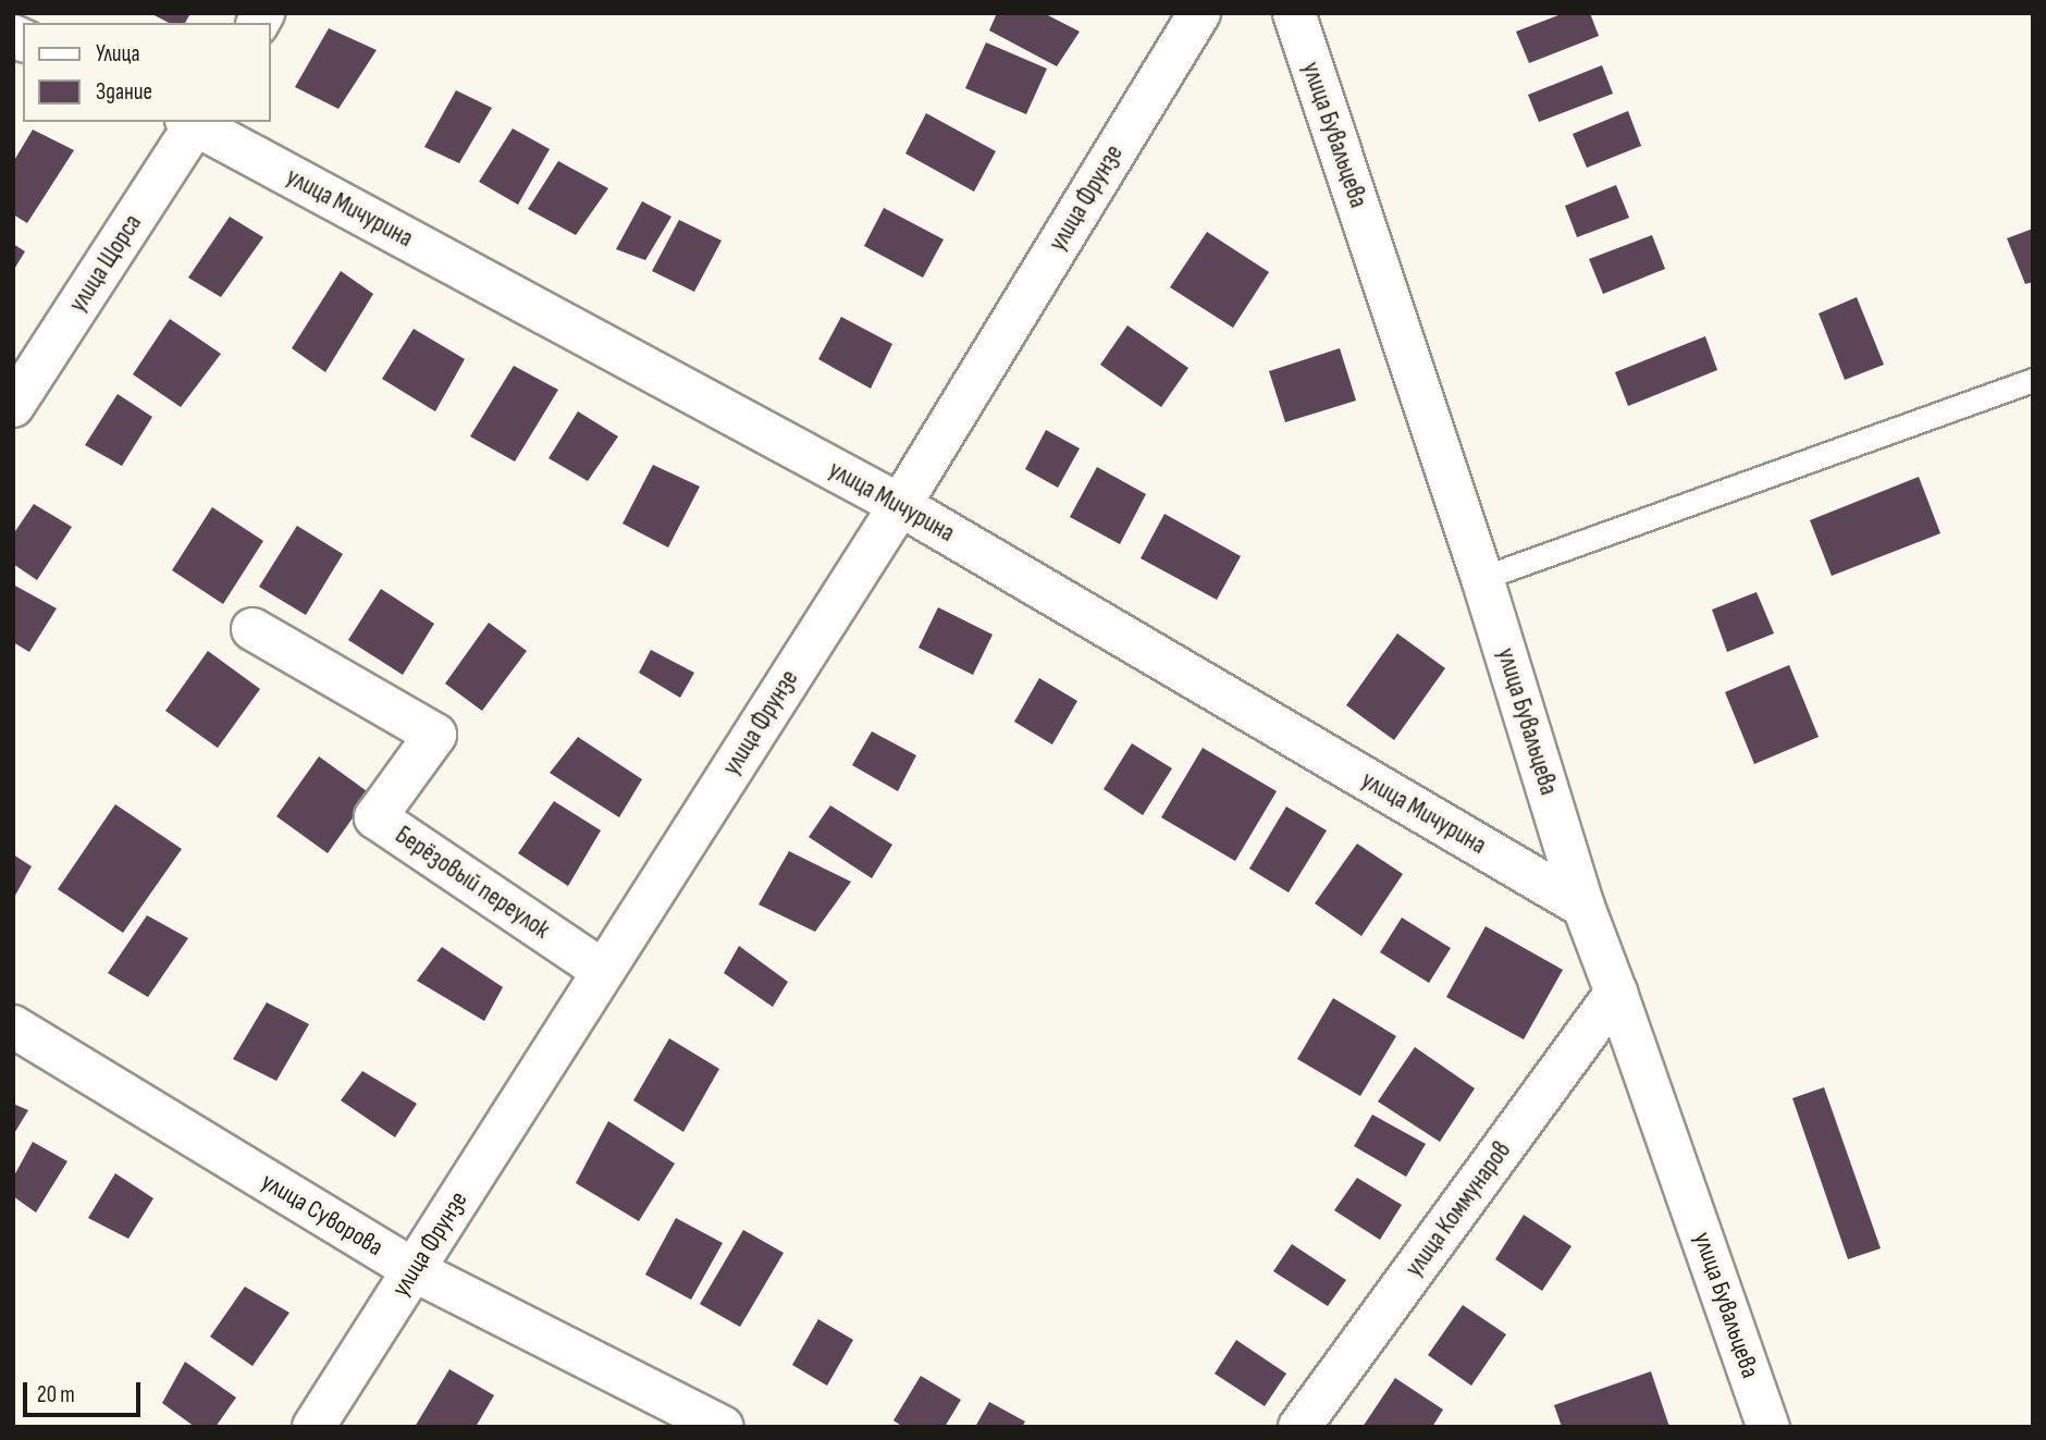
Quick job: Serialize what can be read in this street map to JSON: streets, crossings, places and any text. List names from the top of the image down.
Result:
{
  "streets": {
    "street": [
      "улица Бувальцева",
      "улица Фрунзе",
      "улица Мичурина",
      "улица Щорса",
      "Берёзовый переулок",
      "улица Коммунаров",
      "улица Суворова"
    ]
  },
  "crossings": [
    ["улица Бувальцева", "улица Мичурина"],
    ["улица Бувальцева", "улица Коммунаров"],
    ["улица Фрунзе", "улица Мичурина"],
    ["улица Фрунзе", "Берёзовый переулок"],
    ["улица Фрунзе", "улица Суворова"],
    ["улица Мичурина", "улица Щорса"]
  ],
  "legend": ["Улица", "Здание"],
  "scale_bar": "20 m"
}
